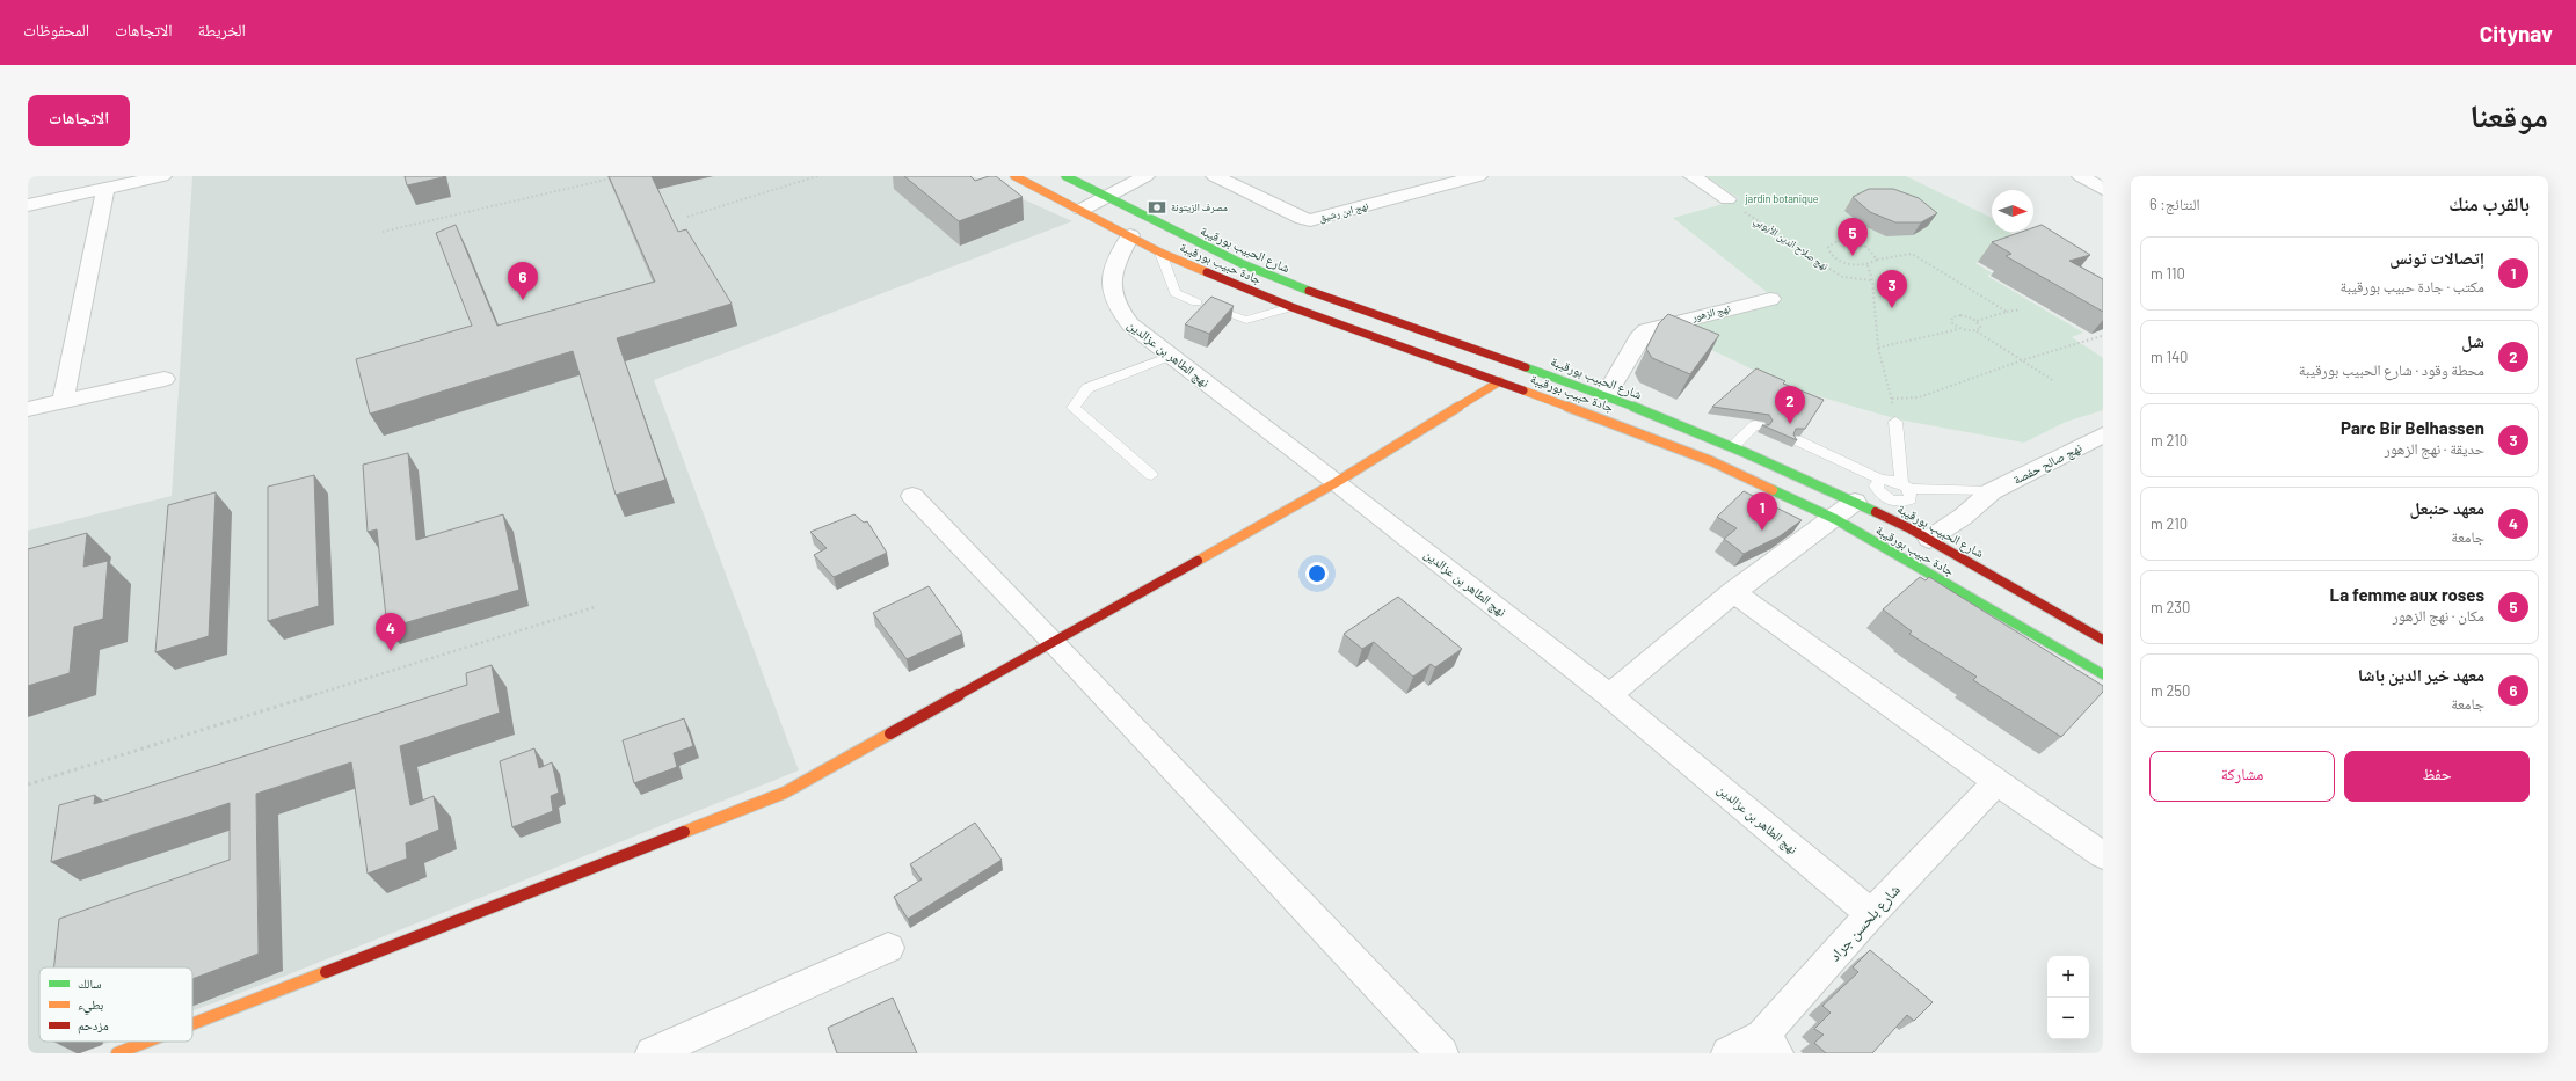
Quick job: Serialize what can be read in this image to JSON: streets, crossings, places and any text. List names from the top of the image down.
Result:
{
  "streets": {
    "main road": ["شارع الحبيب بورقيبة", "جادة حبيب بورقيبة"],
    "street": [
      "نهج ابن رشيق",
      "نهج الزهور",
      "نهج الطاهر بن عزالدين",
      "نهج صالح حفصة",
      "شارع بلحسن جراد"
    ],
    "path": ["نهج صلاح الدين الأيوبي"]
  },
  "crossings": [
    ["شارع الحبيب بورقيبة", "نهج الزهور"],
    ["شارع الحبيب بورقيبة", "نهج صالح حفصة"],
    ["جادة حبيب بورقيبة", "نهج الطاهر بن عزالدين"],
    ["نهج الطاهر بن عزالدين", "شارع بلحسن جراد"]
  ],
  "parks": ["jardin botanique"],
  "places": {
    "bank": ["مصرف الزيتونة"]
  },
  "legend": ["سالك", "بطيء", "مزدحم"],
  "north": "right",
  "page": {
    "header": "Citynav",
    "nav": ["الخريطة", "الاتجاهات", "المحفوظات"],
    "title": "موقعنا",
    "buttons": [
      "الاتجاهات",
      ["حفظ", "مشاركة"]
    ],
    "heading": ["بالقرب منك", "النتائج: 6"],
    "pins": [
      "5",
      "6",
      "3",
      "2",
      "1",
      "4"
    ],
    "list": [
      {
        "mark": "1",
        "name": "إتصالات تونس",
        "note": "مكتب · جادة حبيب بورقيبة",
        "value": "110 m"
      },
      {
        "mark": "2",
        "name": "شل",
        "note": "محطة وقود · شارع الحبيب بورقيبة",
        "value": "140 m"
      },
      {
        "mark": "3",
        "name": "Parc Bir Belhassen",
        "note": "حديقة · نهج الزهور",
        "value": "210 m"
      },
      {
        "mark": "4",
        "name": "معهد حنبعل",
        "note": "جامعة",
        "value": "210 m"
      },
      {
        "mark": "5",
        "name": "La femme aux roses",
        "note": "مكان · نهج الزهور",
        "value": "230 m"
      },
      {
        "mark": "6",
        "name": "معهد خير الدين باشا",
        "note": "جامعة",
        "value": "250 m"
      }
    ],
    "map_buttons": ["+", "−"]
  }
}
